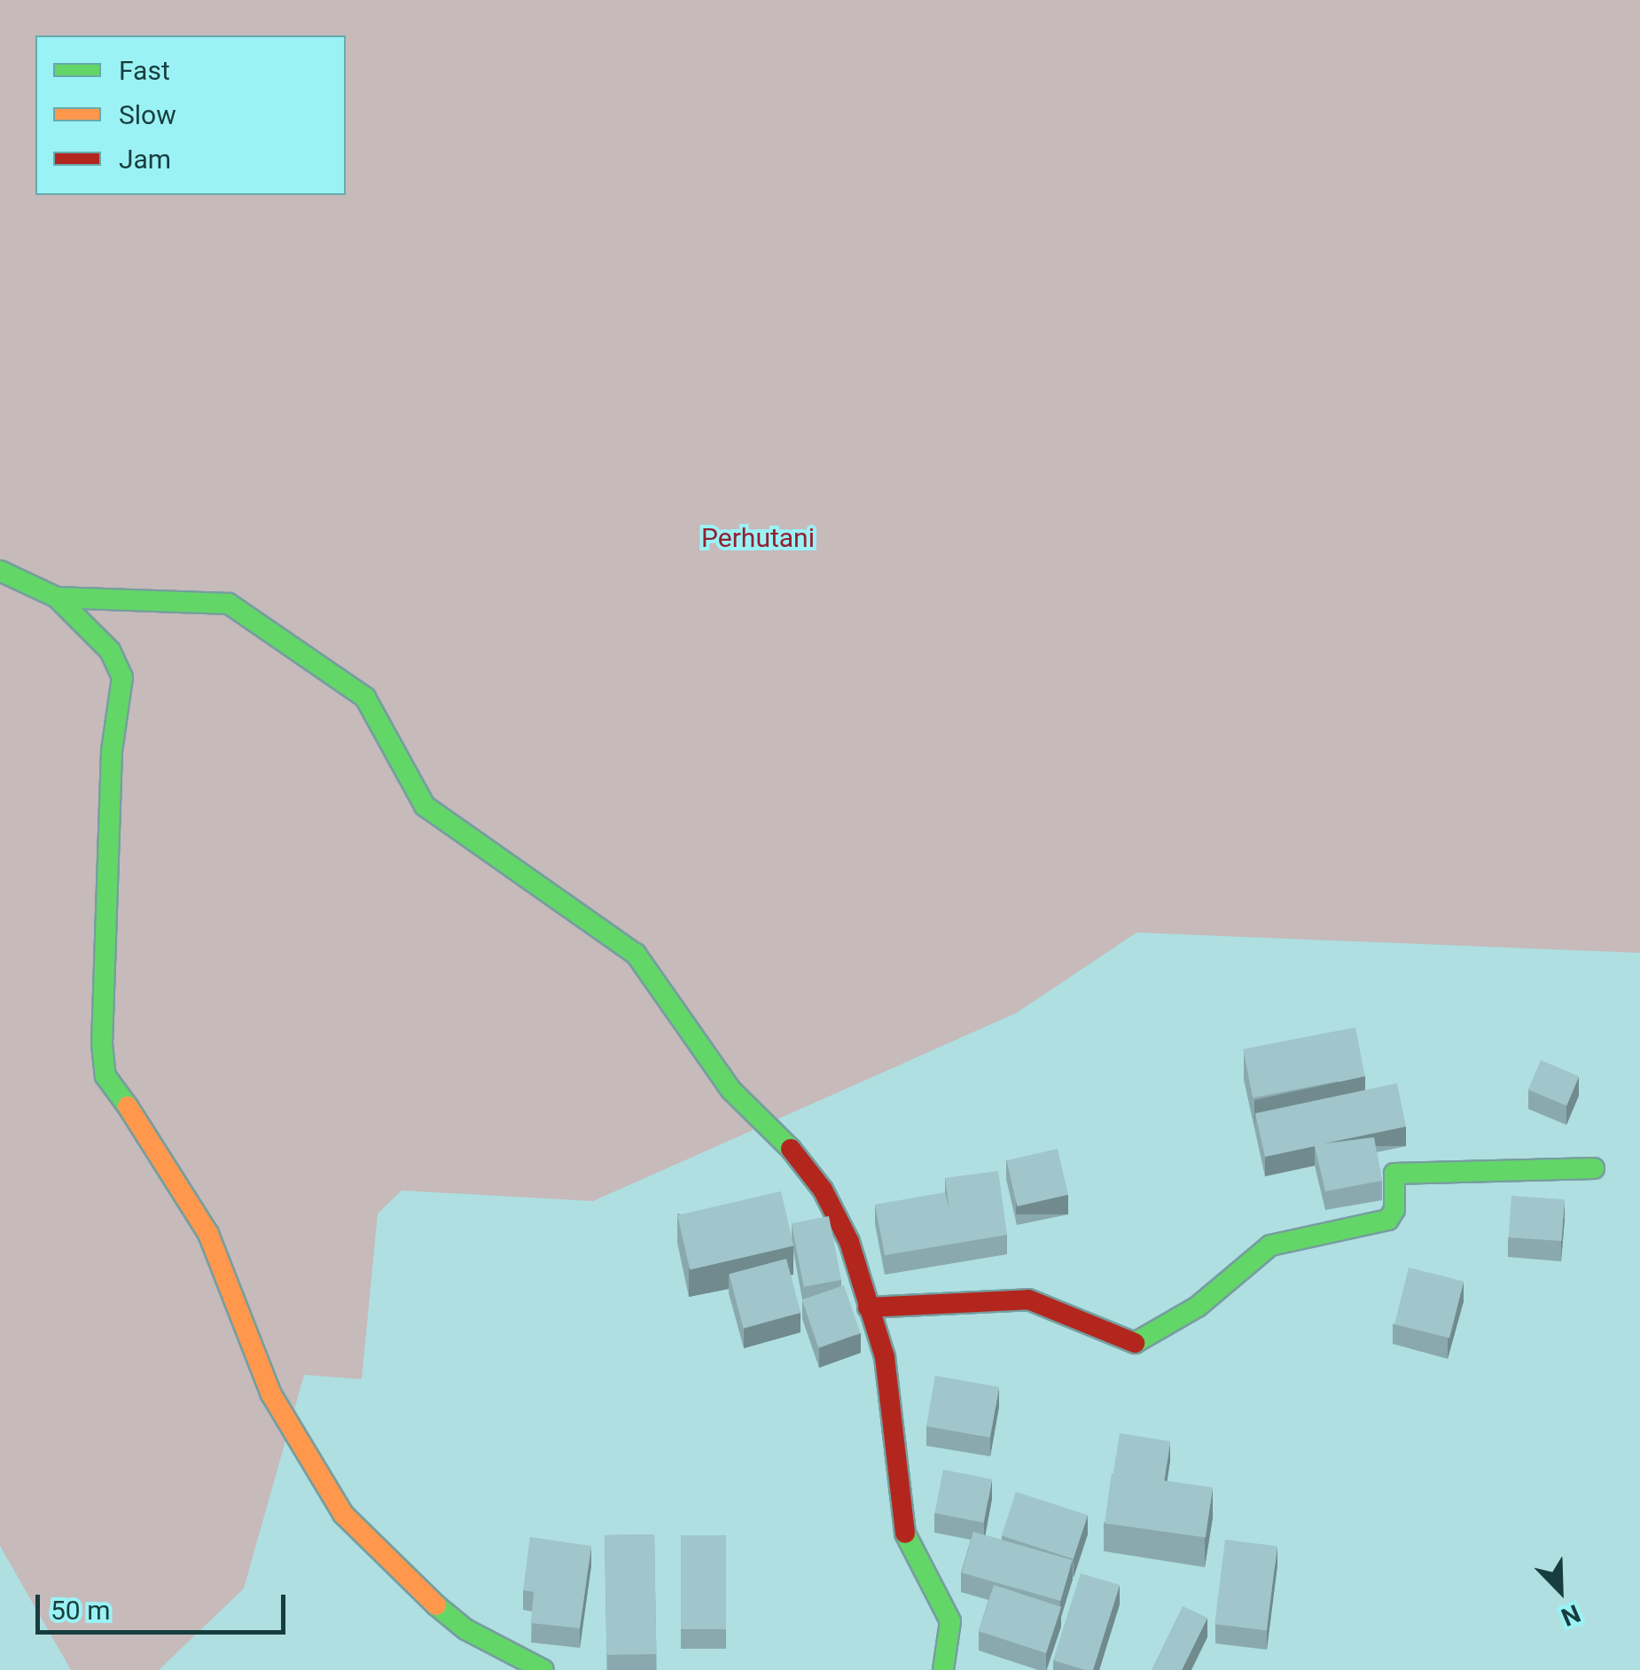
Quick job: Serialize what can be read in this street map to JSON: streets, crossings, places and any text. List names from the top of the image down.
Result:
{
  "parks": ["Perhutani"],
  "legend": ["Fast", "Slow", "Jam"],
  "scale_bar": "50 m",
  "north": "bottom right"
}
